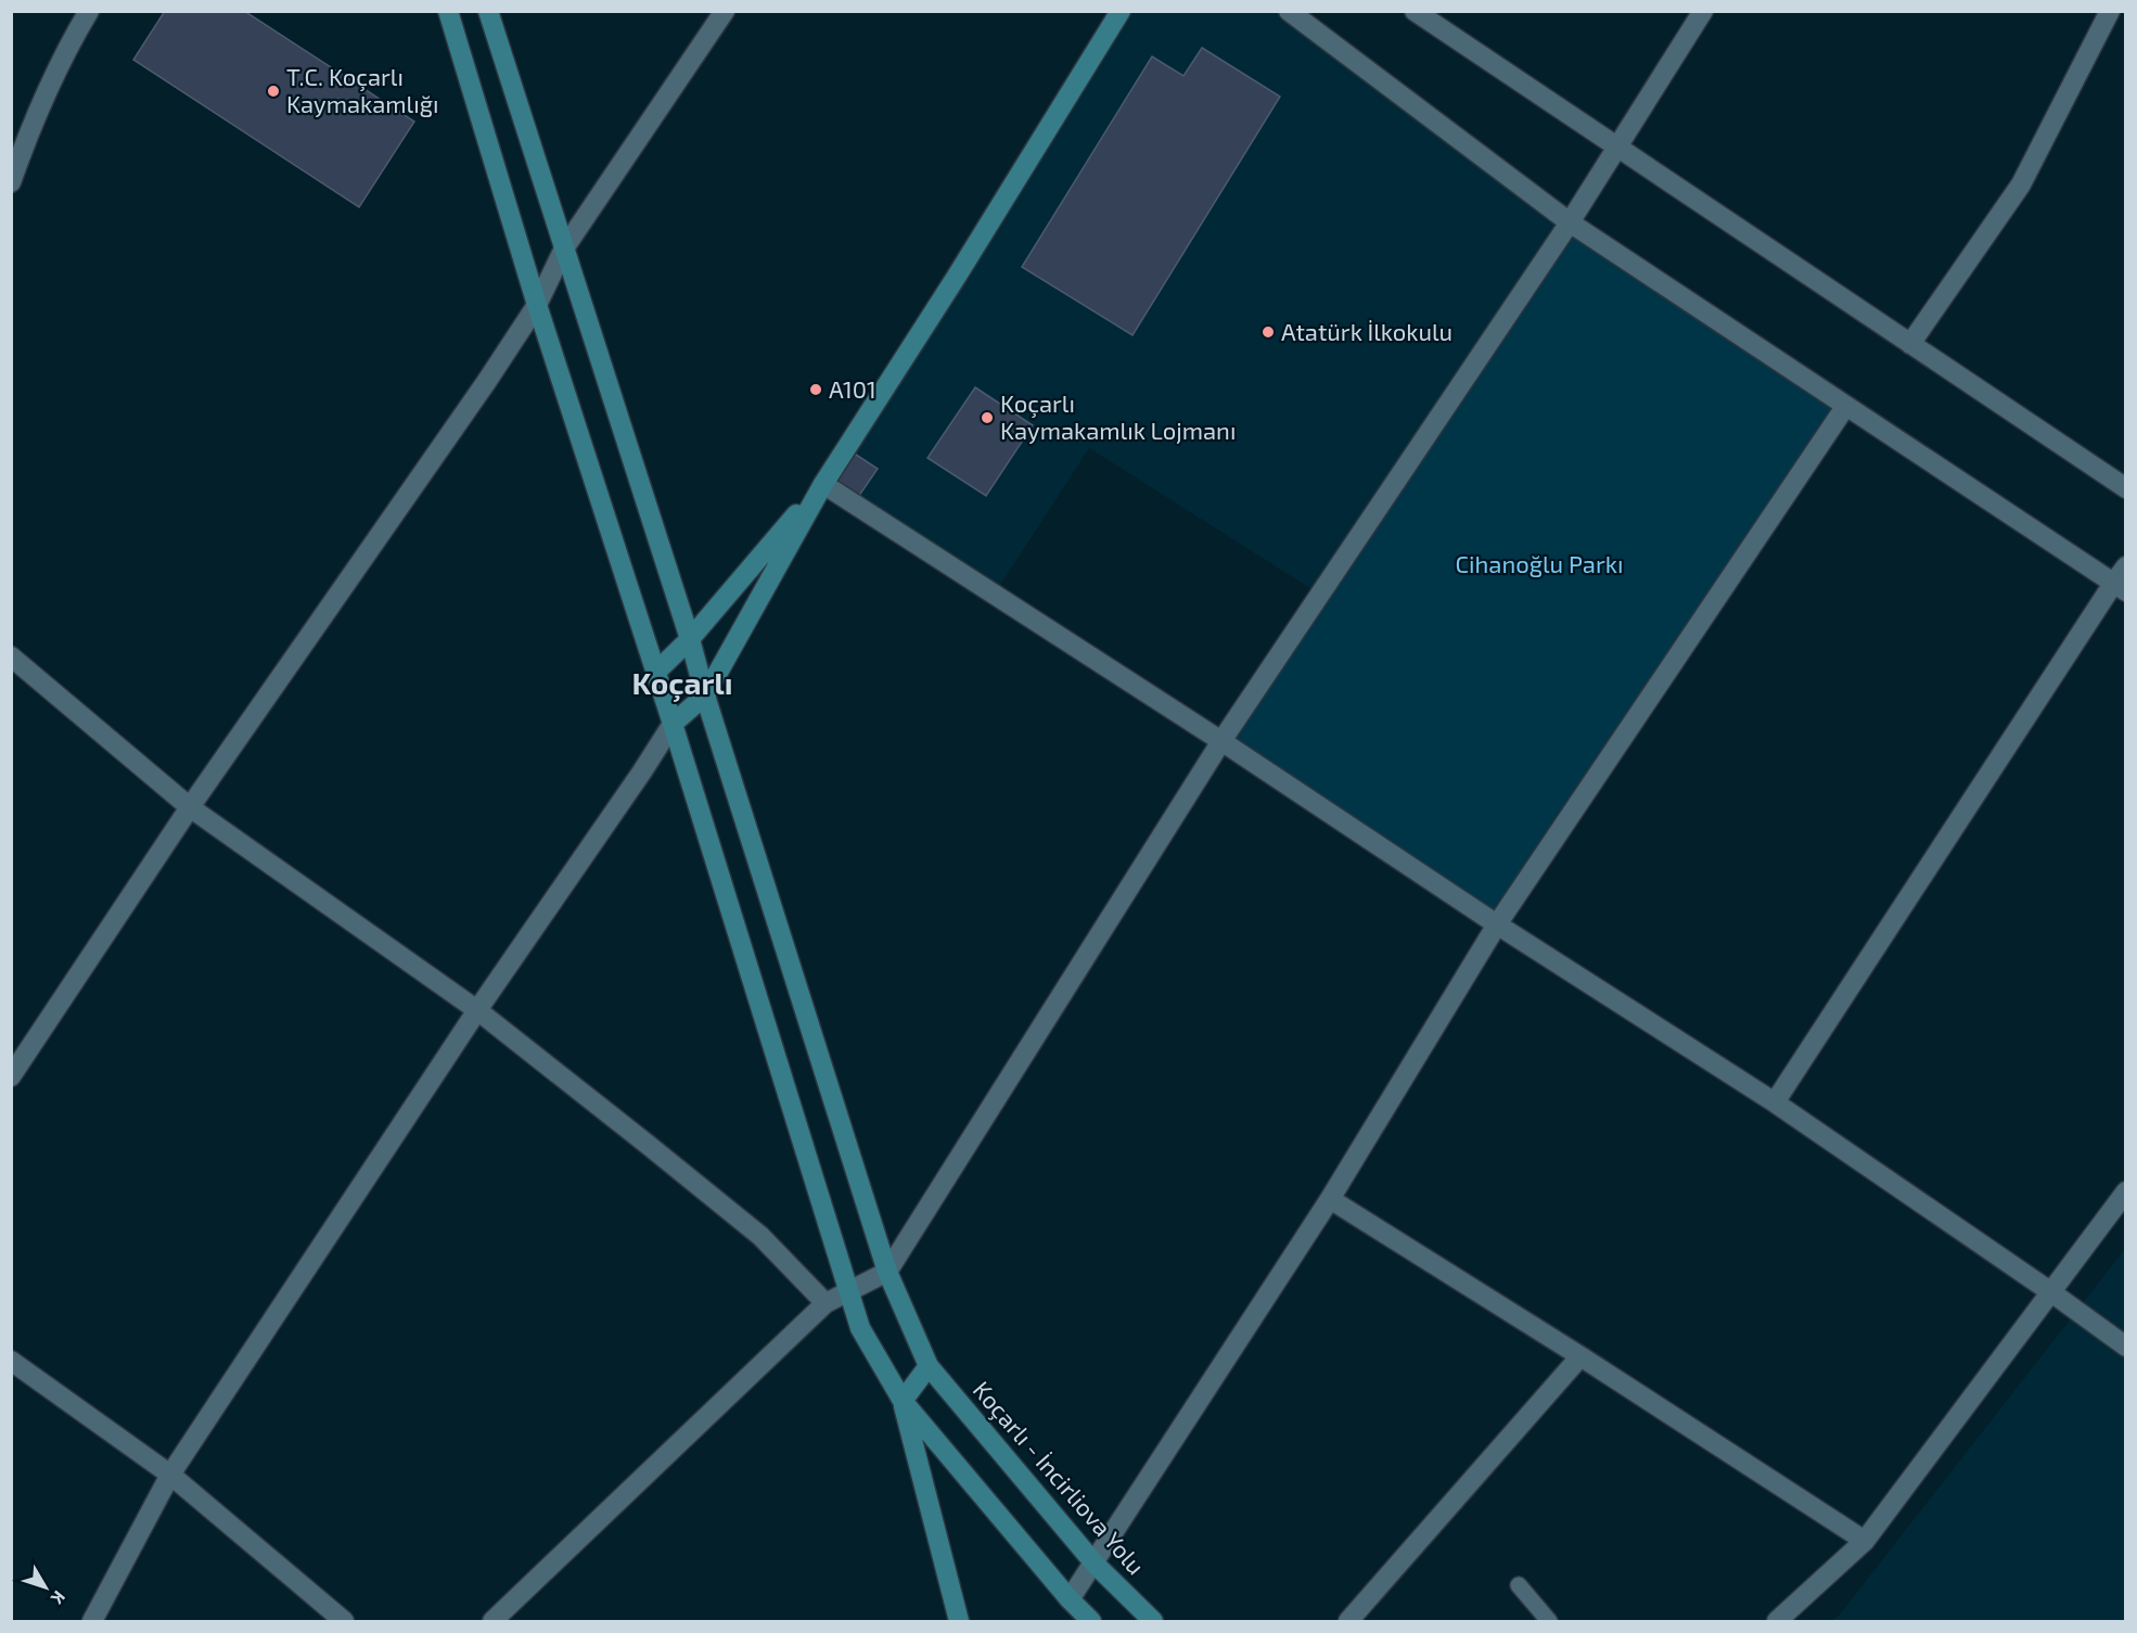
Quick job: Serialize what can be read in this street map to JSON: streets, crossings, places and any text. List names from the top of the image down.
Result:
{
  "streets": {
    "main road": ["Koçarlı - İncirliova Yolu"]
  },
  "districts": ["Koçarlı"],
  "parks": ["Cihanoğlu Parkı"],
  "places": [
    "T.C. Koçarlı Kaymakamlığı",
    "Atatürk İlkokulu",
    "A101",
    "Koçarlı Kaymakamlık Lojmanı"
  ],
  "north": "bottom right"
}
